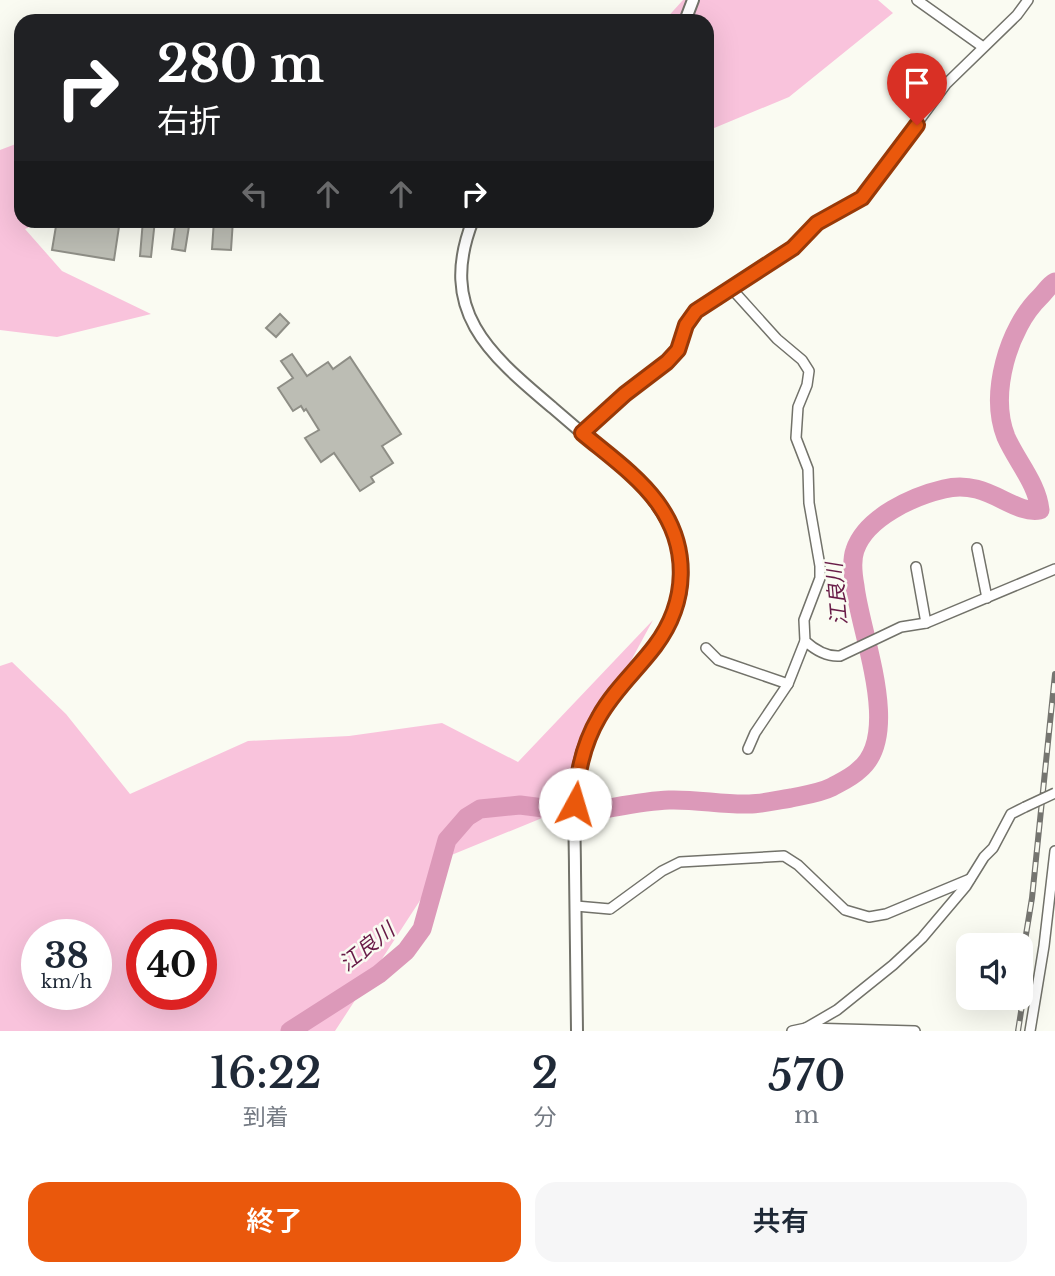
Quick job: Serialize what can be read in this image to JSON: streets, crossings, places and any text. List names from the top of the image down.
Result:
{
  "water": ["江良川"],
  "page": {
    "turn": ["280 m", "右折"],
    "speed": "38 km/h",
    "limit": "40",
    "eta": [
      "16:22",
      "到着",
      "2",
      "分",
      "570",
      "m"
    ],
    "buttons": ["終了", "共有"]
  }
}
